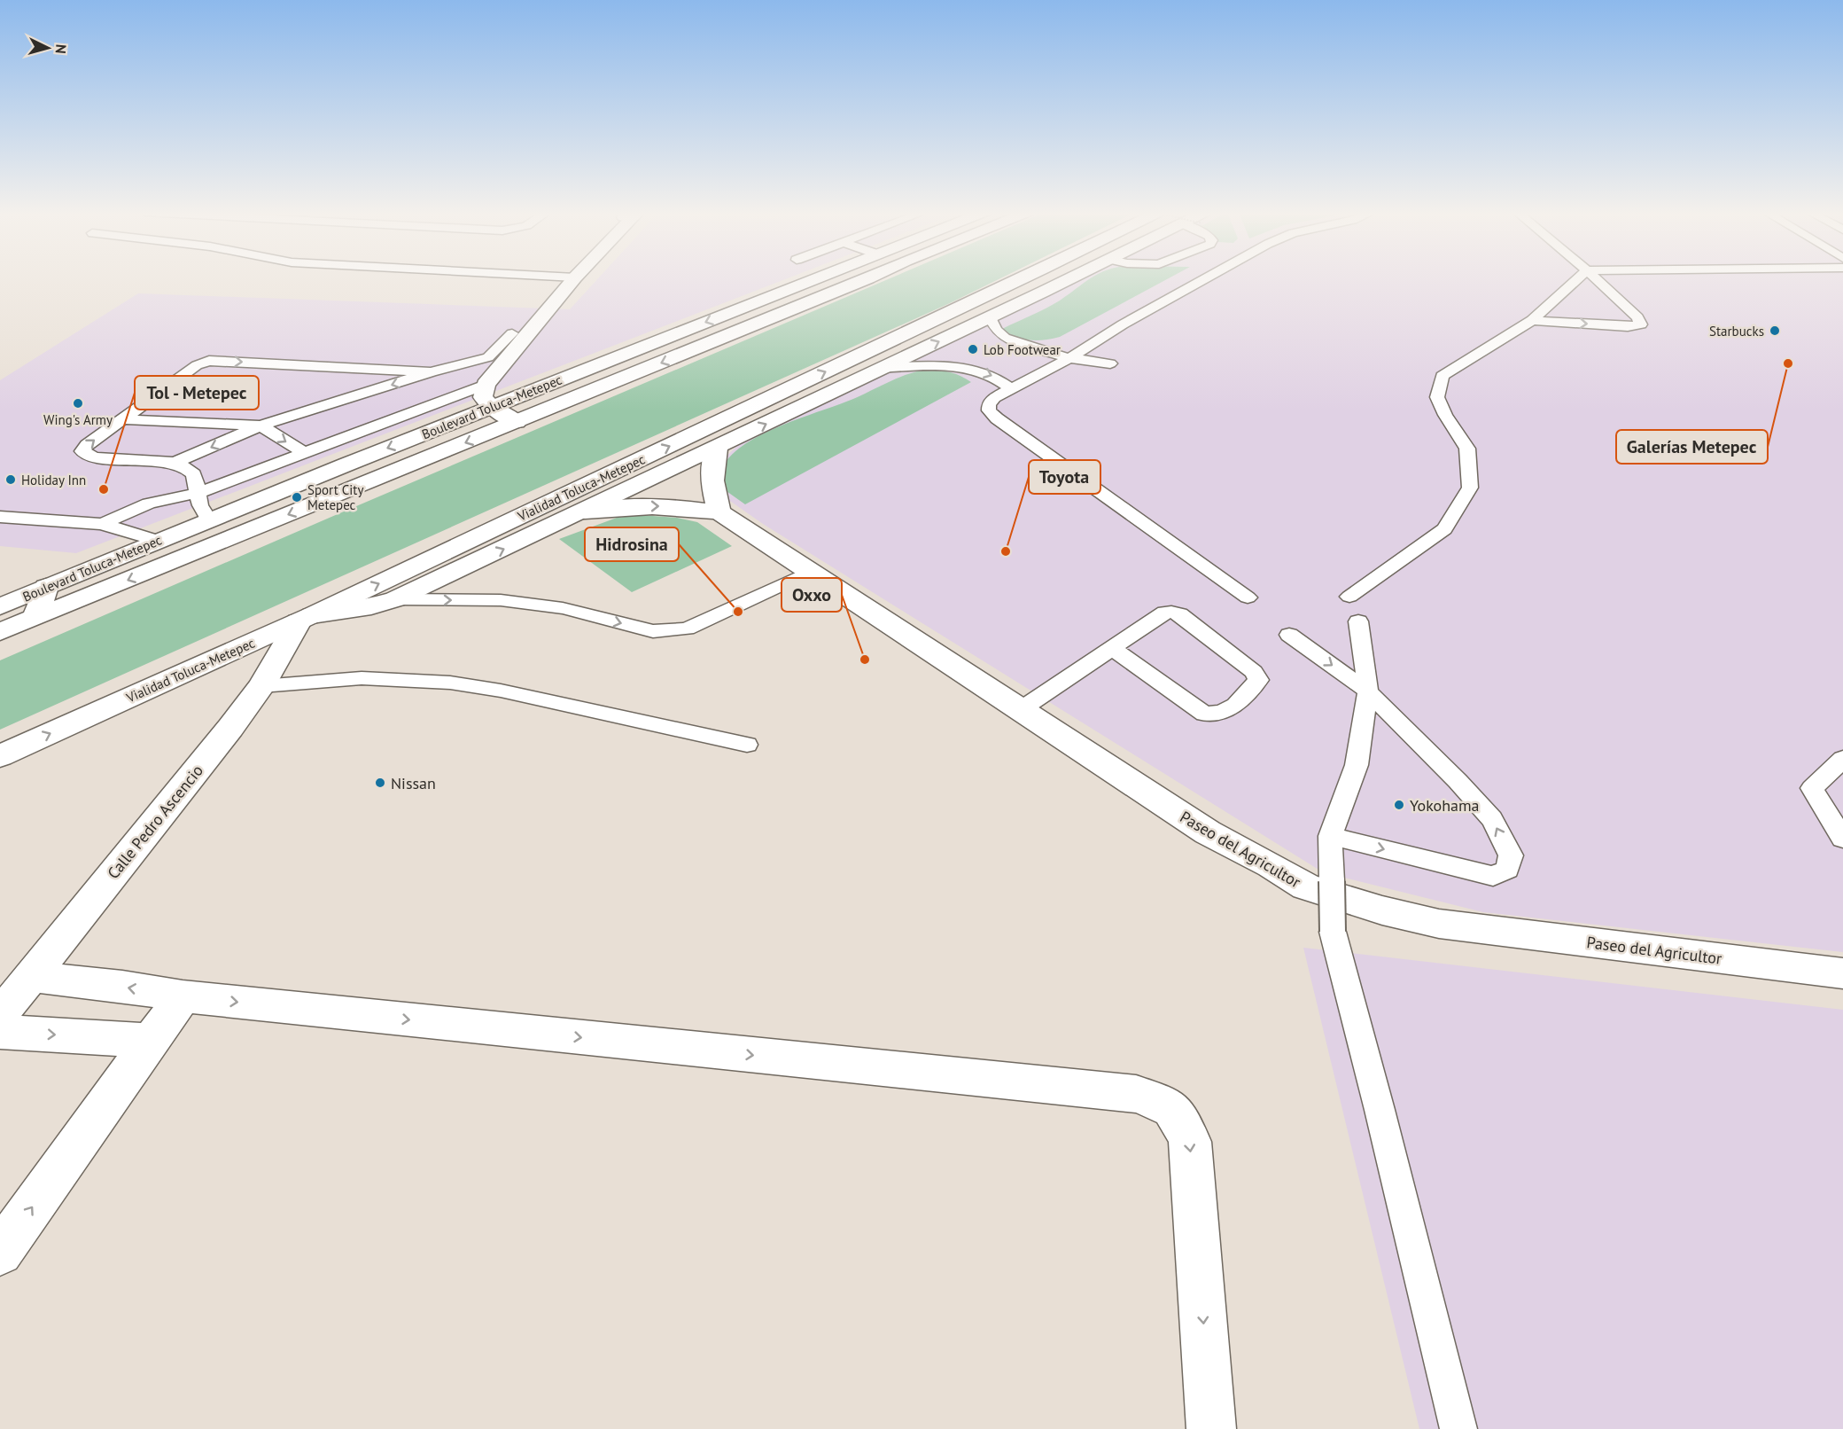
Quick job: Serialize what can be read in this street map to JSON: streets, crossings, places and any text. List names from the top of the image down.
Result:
{
  "streets": {
    "main road": [
      "Boulevard Toluca-Metepec",
      "Vialidad Toluca-Metepec",
      "Calle Pedro Ascencio",
      "Paseo del Agricultor"
    ]
  },
  "crossings": [
    ["Vialidad Toluca-Metepec", "Calle Pedro Ascencio"]
  ],
  "places": [
    "Starbucks",
    "Lob Footwear",
    "Galerías Metepec",
    "Wing's Army",
    "Holiday Inn",
    "Tol - Metepec",
    "Sport City Metepec",
    "Toyota",
    "Hidrosina",
    "Oxxo",
    "Nissan",
    "Yokohama"
  ],
  "north": "right"
}
